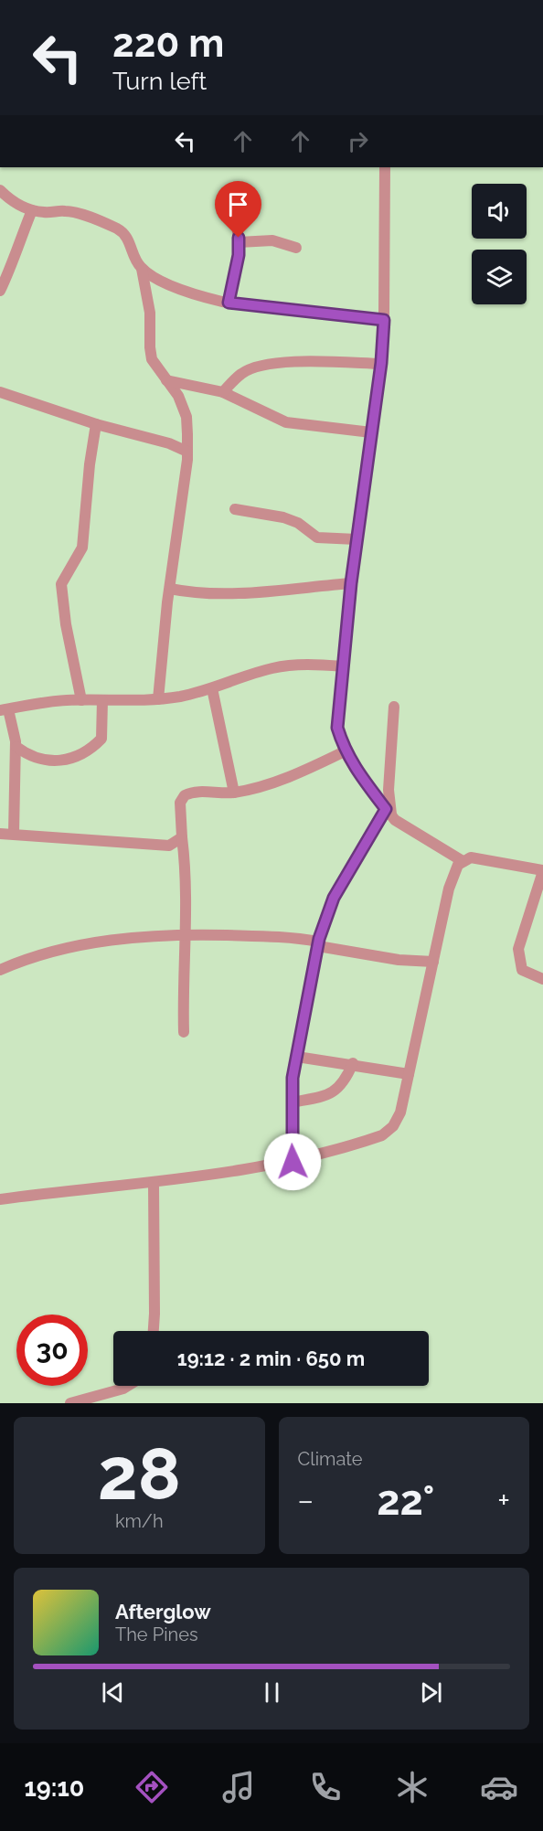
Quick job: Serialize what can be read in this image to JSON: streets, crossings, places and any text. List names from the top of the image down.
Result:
{
  "page": {
    "turn": ["220 m", "Turn left"],
    "limit": "30",
    "trip": "19:12 · 2 min · 650 m",
    "tile": [
      ["28", "km/h"],
      "Climate"
    ],
    "heat": ["−", "22°", "+"],
    "song": ["Afterglow", "The Pines"],
    "tabs": "19:10"
  }
}
